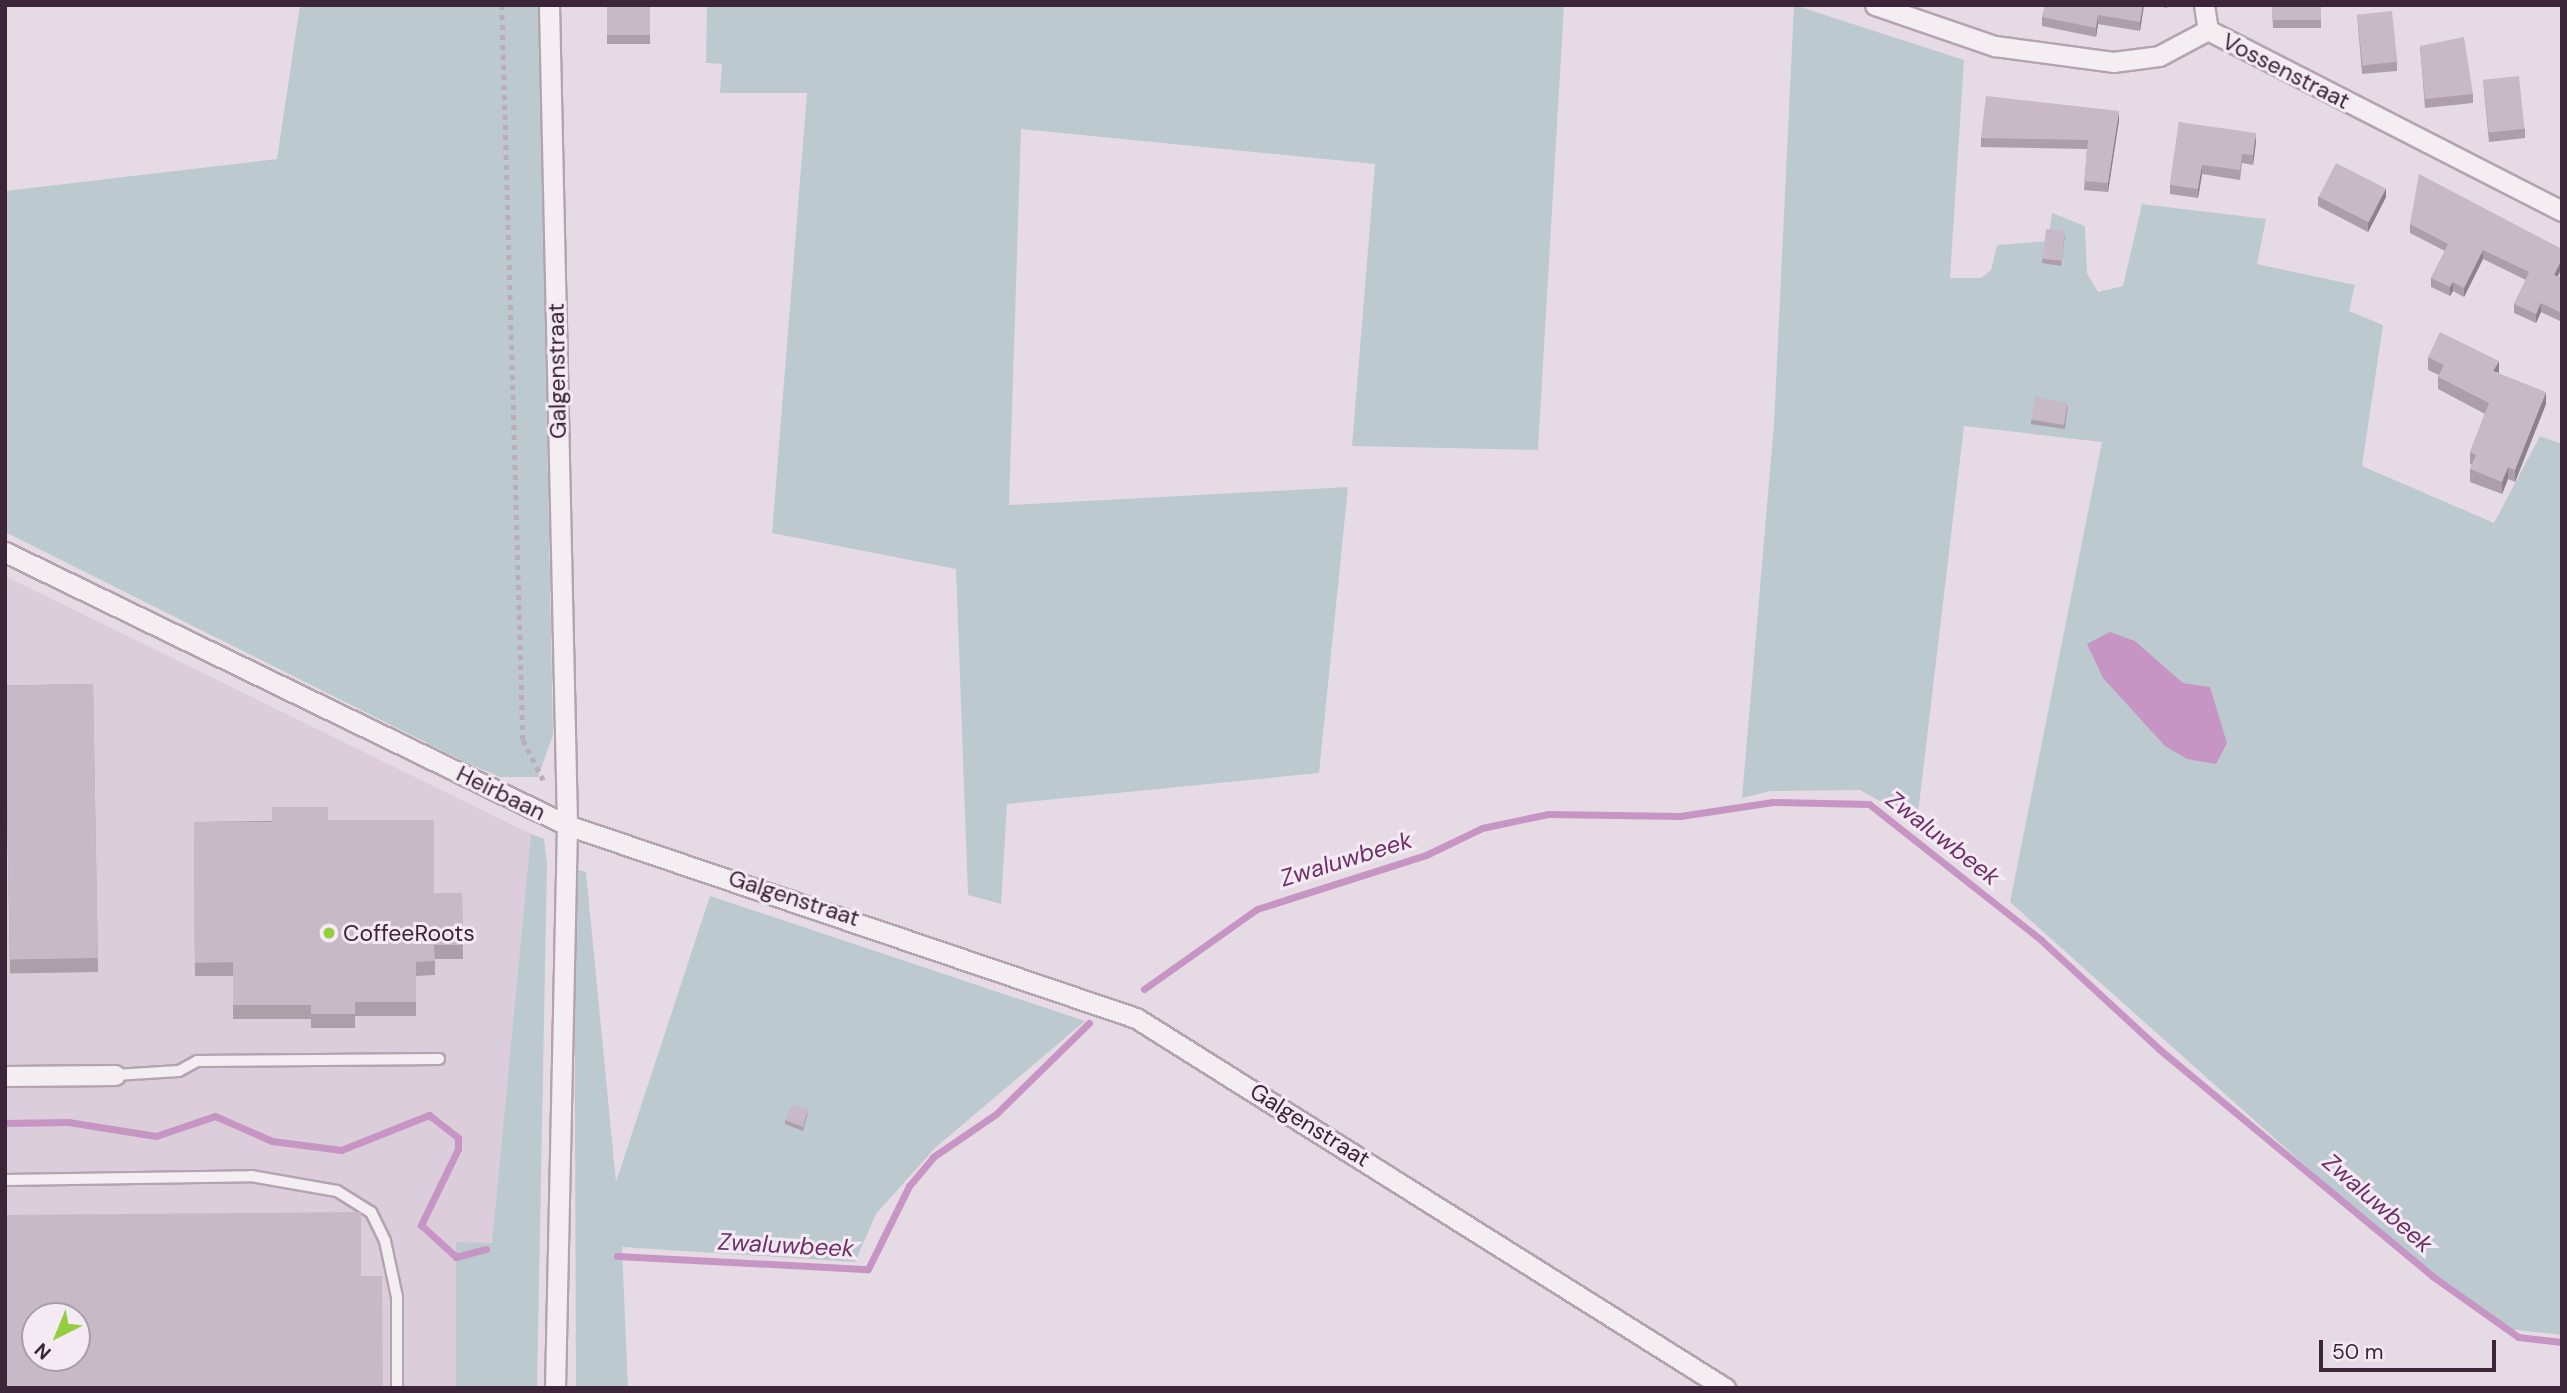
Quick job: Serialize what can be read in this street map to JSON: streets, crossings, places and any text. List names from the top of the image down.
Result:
{
  "streets": {
    "street": ["Vossenstraat", "Galgenstraat", "Heirbaan"]
  },
  "crossings": [
    ["Galgenstraat", "Heirbaan"]
  ],
  "water": ["Zwaluwbeek"],
  "places": ["CoffeeRoots"],
  "scale_bar": "50 m",
  "north": "bottom left"
}
